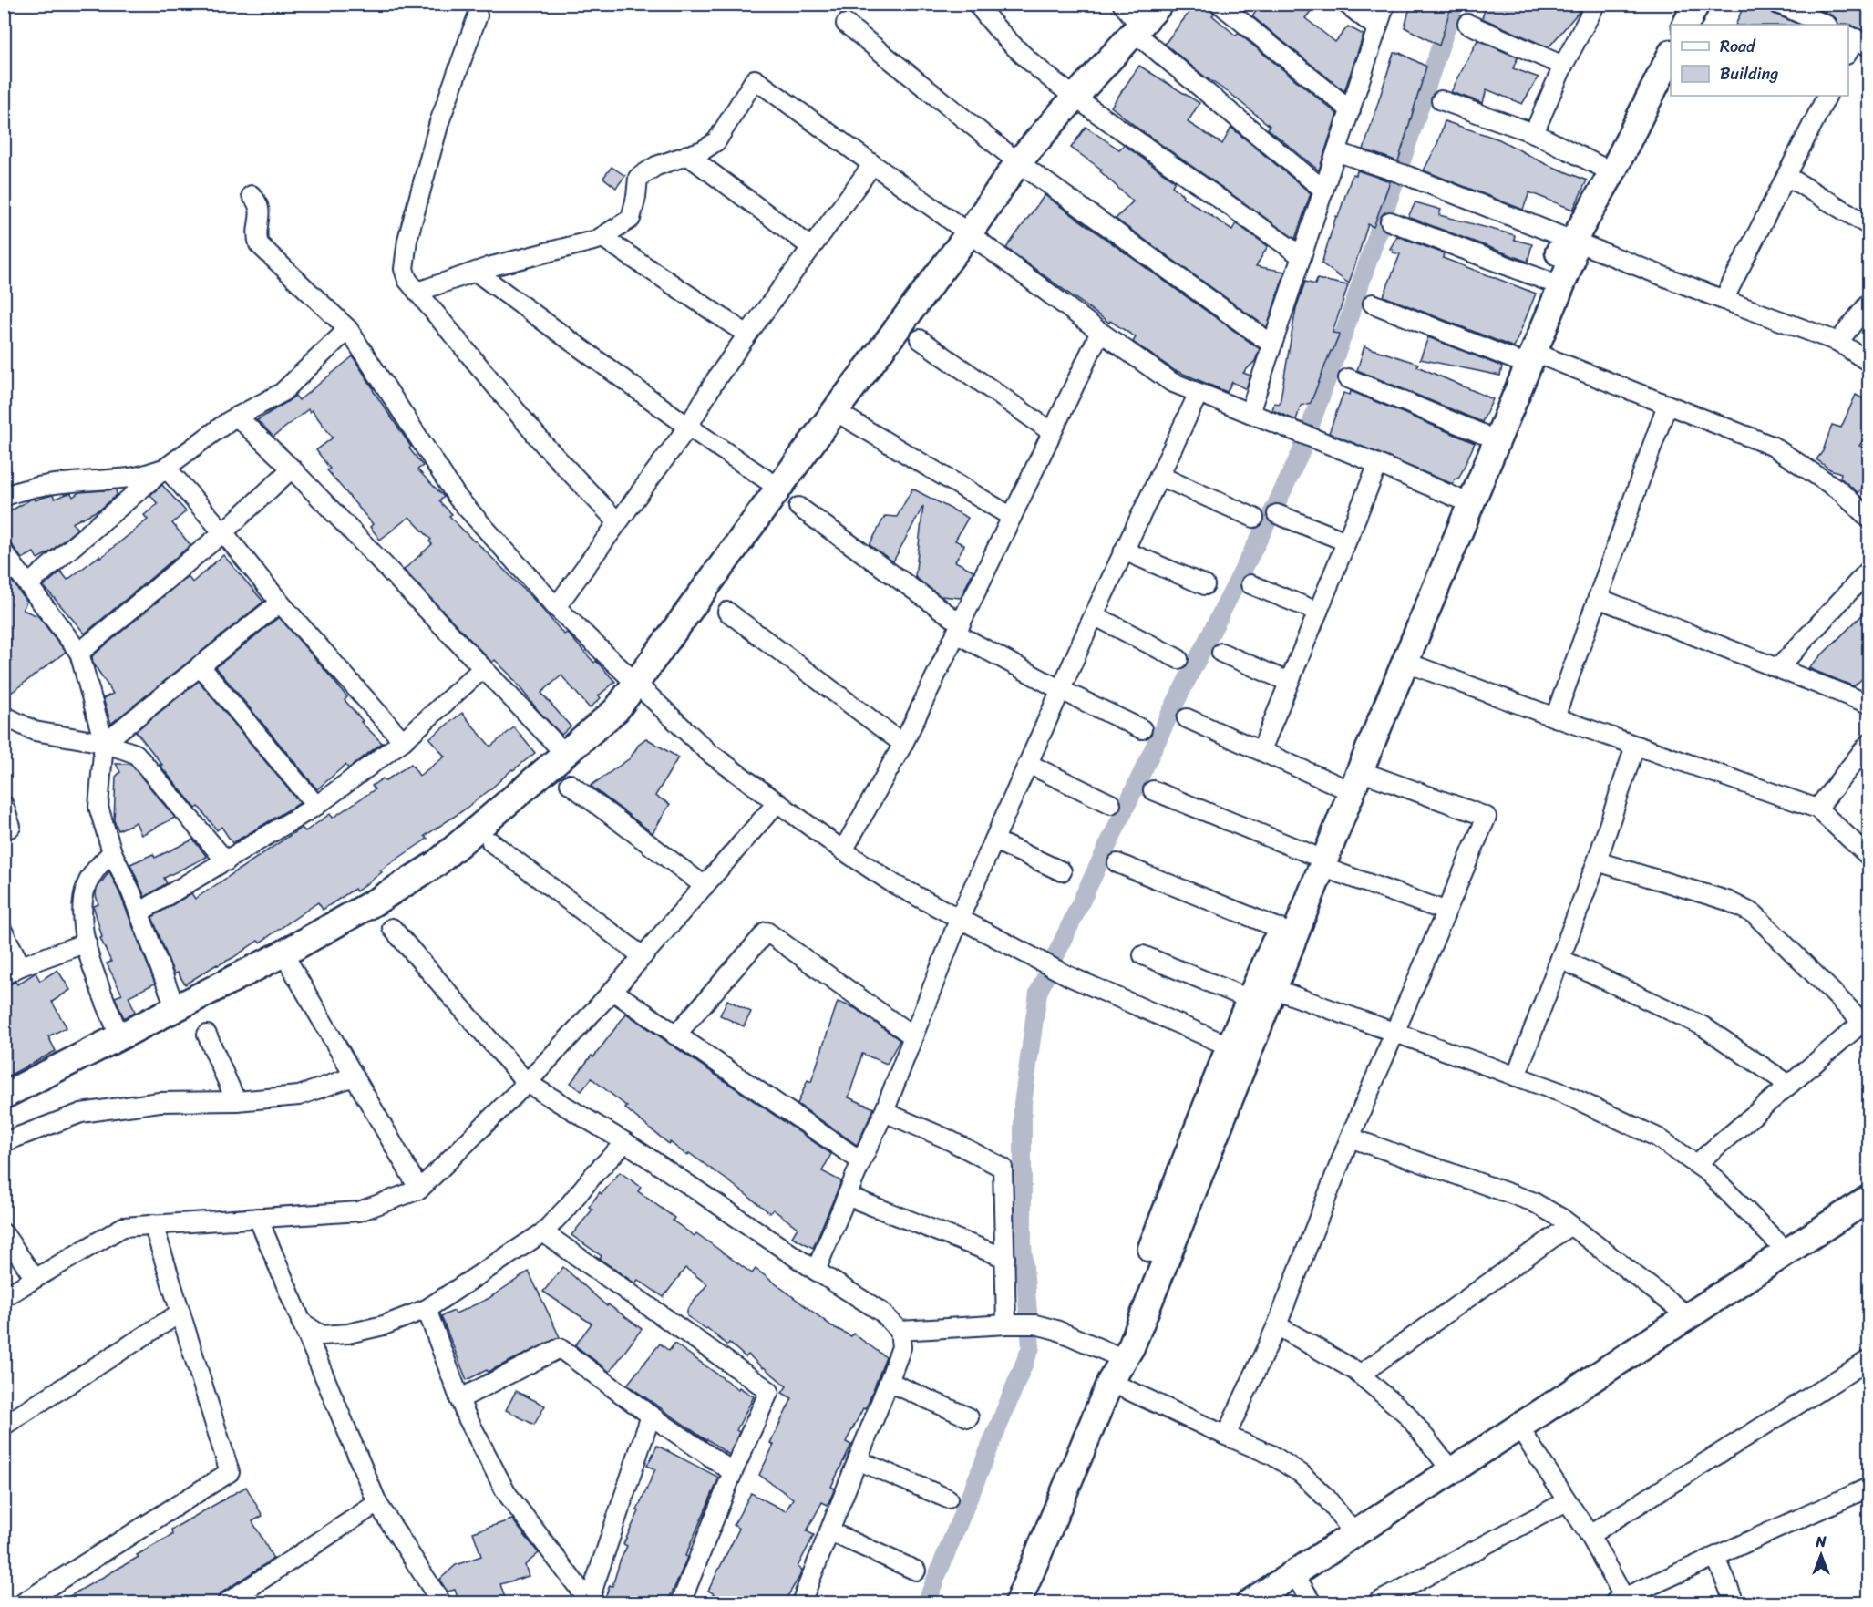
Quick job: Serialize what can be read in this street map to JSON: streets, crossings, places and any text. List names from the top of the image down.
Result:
{
  "legend": ["Road", "Building"],
  "north": "top"
}
